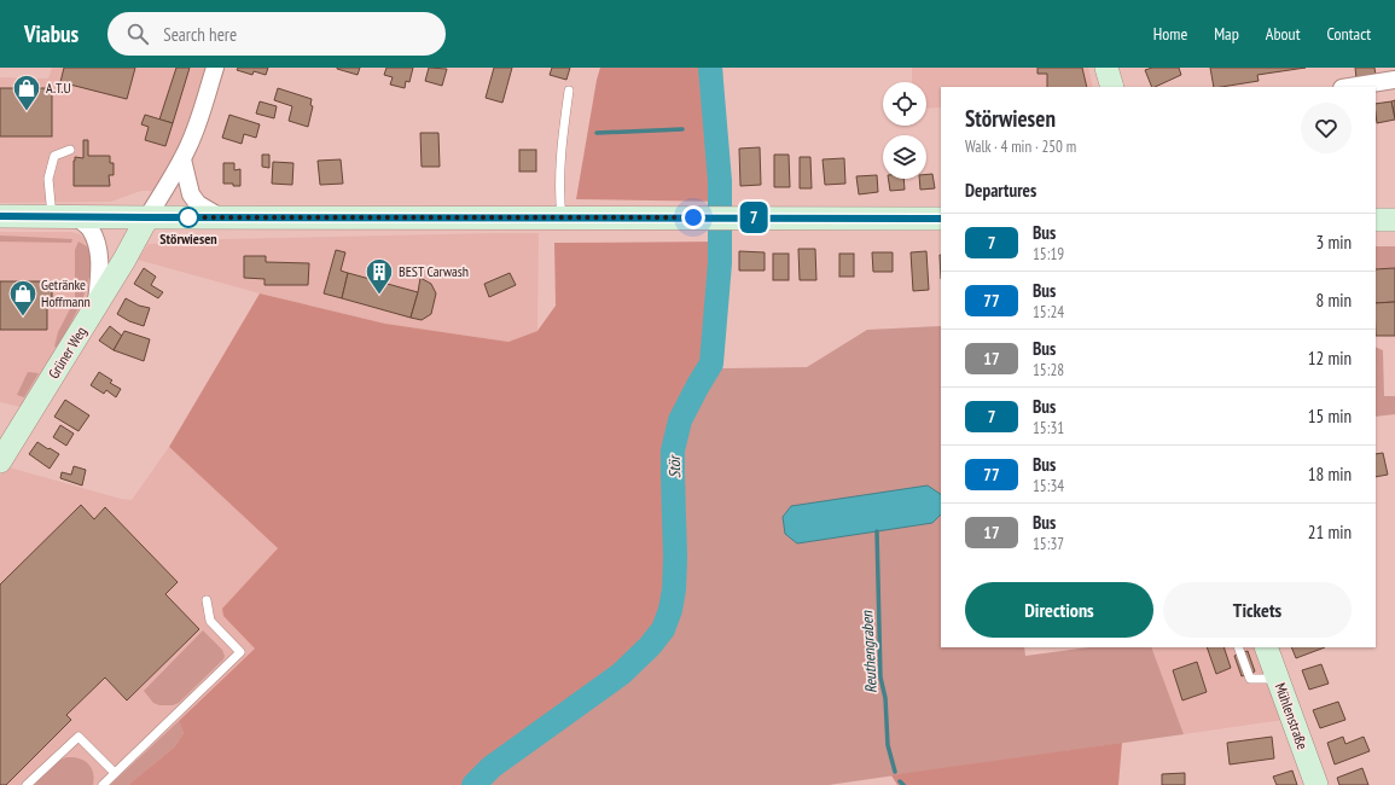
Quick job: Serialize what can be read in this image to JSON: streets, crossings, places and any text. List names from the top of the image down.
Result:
{
  "streets": {
    "main road": ["Grüner Weg", "Mühlenstraße"]
  },
  "water": ["Stör", "Reuthengraben"],
  "places": {
    "shop": ["A.T.U", "Getränke Hoffmann"],
    "other": ["Störwiesen"],
    "building": ["BEST Carwash"]
  },
  "lines": ["bus line 7"],
  "page": {
    "header": "Viabus",
    "search": "Search here",
    "nav": [
      "Home",
      "Map",
      "About",
      "Contact"
    ],
    "on_map": "7",
    "heading": [
      ["Störwiesen", "Walk · 4 min · 250 m"],
      "Departures"
    ],
    "list": [
      {
        "mark": "7",
        "name": "Bus",
        "note": "15:19",
        "value": "3 min"
      },
      {
        "mark": "77",
        "name": "Bus",
        "note": "15:24",
        "value": "8 min"
      },
      {
        "mark": "17",
        "name": "Bus",
        "note": "15:28",
        "value": "12 min"
      },
      {
        "mark": "7",
        "name": "Bus",
        "note": "15:31",
        "value": "15 min"
      },
      {
        "mark": "77",
        "name": "Bus",
        "note": "15:34",
        "value": "18 min"
      },
      {
        "mark": "17",
        "name": "Bus",
        "note": "15:37",
        "value": "21 min"
      }
    ],
    "buttons": ["Directions", "Tickets"]
  }
}
